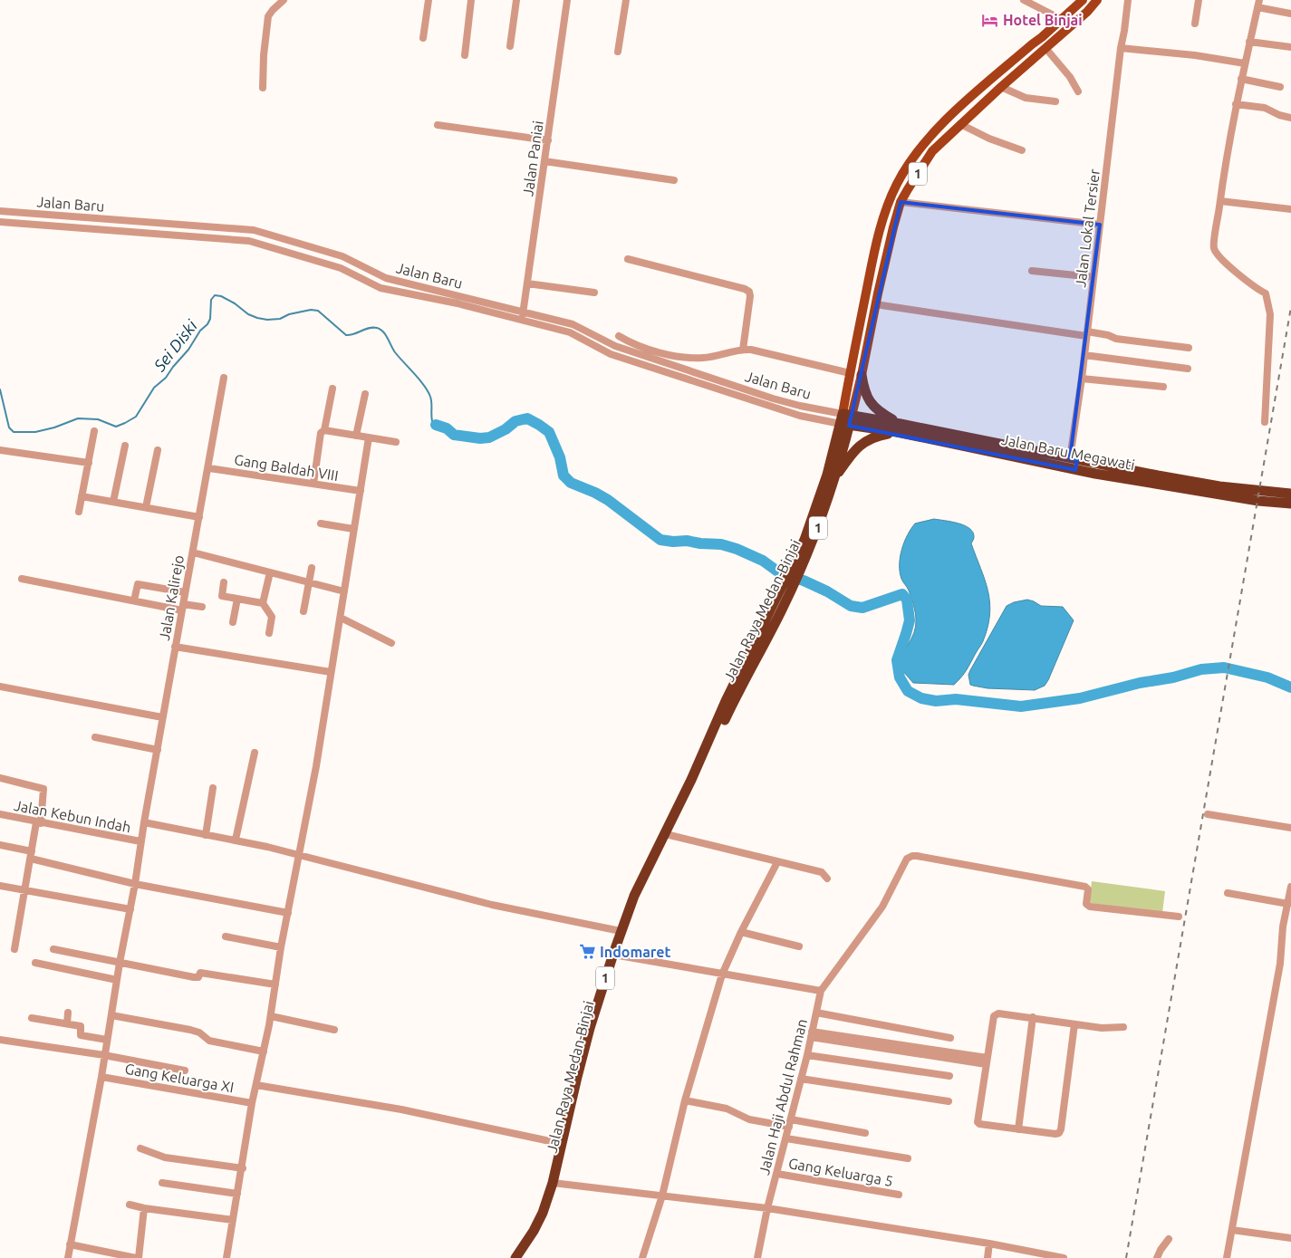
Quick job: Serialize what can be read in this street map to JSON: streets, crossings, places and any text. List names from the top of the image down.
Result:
{
  "streets": {
    "highway": ["1", "Jalan Baru Megawati", "Jalan Raya Medan-Binjai"],
    "street": [
      "Jalan Paniai",
      "Jalan Baru",
      "Jalan Lokal Tersier",
      "Gang Baldah VIII",
      "Jalan Kalirejo",
      "Jalan Kebun Indah",
      "Gang Keluarga XI",
      "Jalan Haji Abdul Rahman",
      "Gang Keluarga 5"
    ]
  },
  "crossings": [
    ["Jalan Paniai", "Jalan Baru"],
    ["Jalan Baru", "Jalan Baru Megawati"],
    ["Jalan Baru", "Jalan Raya Medan-Binjai"],
    ["Jalan Lokal Tersier", "Jalan Baru Megawati"],
    ["Jalan Baru Megawati", "Jalan Raya Medan-Binjai"],
    ["Gang Baldah VIII", "Jalan Kalirejo"],
    ["Jalan Kalirejo", "Jalan Kebun Indah"],
    ["Jalan Kalirejo", "Gang Keluarga XI"],
    ["Jalan Haji Abdul Rahman", "Gang Keluarga 5"]
  ],
  "water": ["Sei Diski"],
  "places": {
    "hotel": ["Hotel Binjai"],
    "supermarket": ["Indomaret"]
  }
}
